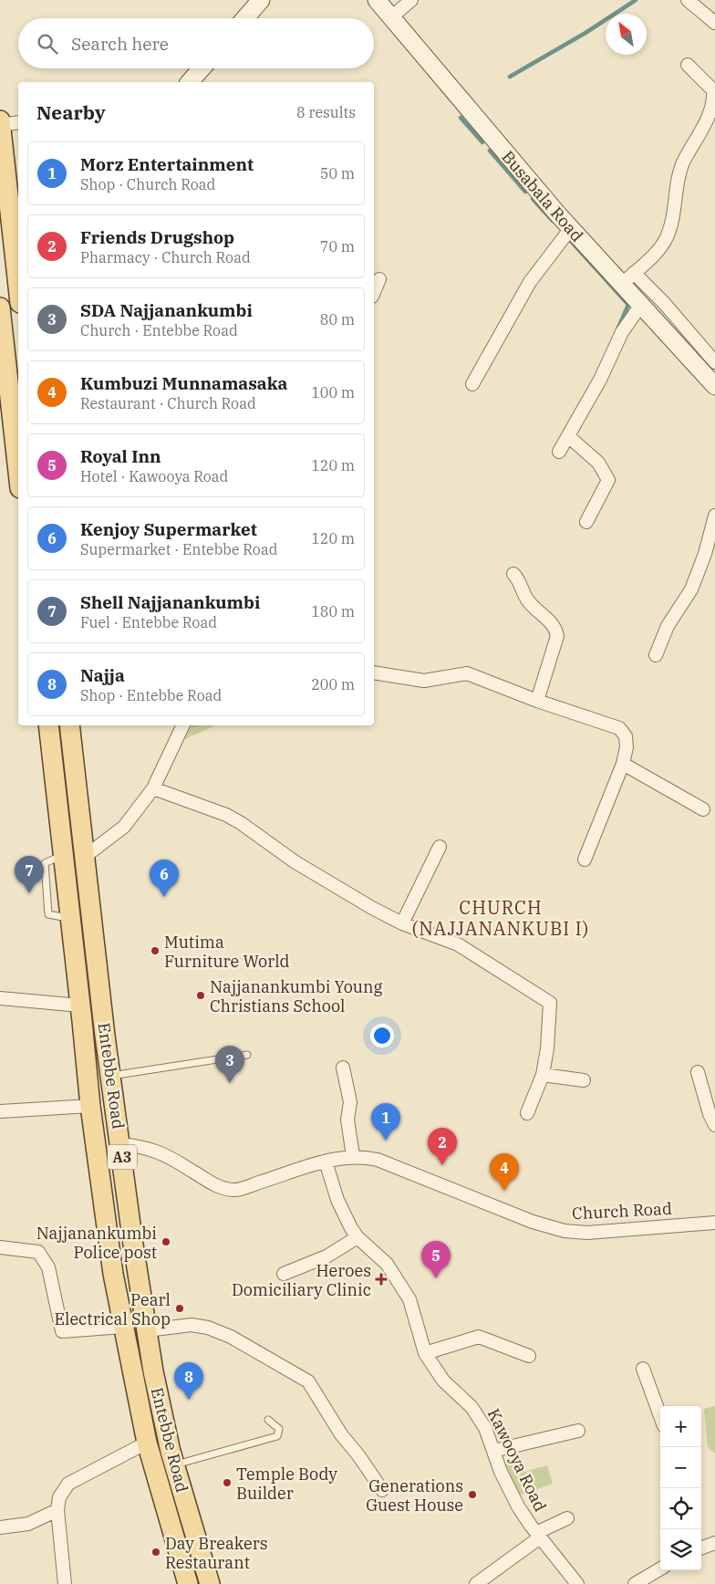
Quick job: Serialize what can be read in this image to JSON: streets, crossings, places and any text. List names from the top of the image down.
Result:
{
  "streets": {
    "main road": ["Entebbe Road", "A3"],
    "street": ["Busabala Road", "Church Road", "Kawooya Road"]
  },
  "crossings": [
    ["Entebbe Road", "Church Road"],
    ["Church Road", "Kawooya Road"]
  ],
  "districts": ["CHURCH (NAJJANANKUBI I)"],
  "places": {
    "other": [
      "Mutima Furniture World",
      "Najjanankumbi Young Christians School",
      "Najjanankumbi Police post",
      "Pearl Electrical Shop",
      "Temple Body Builder",
      "Generations Guest House",
      "Day Breakers Restaurant"
    ],
    "health": ["Heroes Domiciliary Clinic"]
  },
  "north": "top left",
  "page": {
    "search": "Search here",
    "heading": ["Nearby", "8 results"],
    "list": [
      {
        "mark": "1",
        "name": "Morz Entertainment",
        "note": "Shop · Church Road",
        "value": "50 m"
      },
      {
        "mark": "2",
        "name": "Friends Drugshop",
        "note": "Pharmacy · Church Road",
        "value": "70 m"
      },
      {
        "mark": "3",
        "name": "SDA Najjanankumbi",
        "note": "Church · Entebbe Road",
        "value": "80 m"
      },
      {
        "mark": "4",
        "name": "Kumbuzi Munnamasaka",
        "note": "Restaurant · Church Road",
        "value": "100 m"
      },
      {
        "mark": "5",
        "name": "Royal Inn",
        "note": "Hotel · Kawooya Road",
        "value": "120 m"
      },
      {
        "mark": "6",
        "name": "Kenjoy Supermarket",
        "note": "Supermarket · Entebbe Road",
        "value": "120 m"
      },
      {
        "mark": "7",
        "name": "Shell Najjanankumbi",
        "note": "Fuel · Entebbe Road",
        "value": "180 m"
      },
      {
        "mark": "8",
        "name": "Najja",
        "note": "Shop · Entebbe Road",
        "value": "200 m"
      }
    ],
    "pins": [
      "7",
      "6",
      "3",
      "1",
      "2",
      "4",
      "5",
      "8"
    ],
    "map_buttons": ["+", "−"]
  }
}
